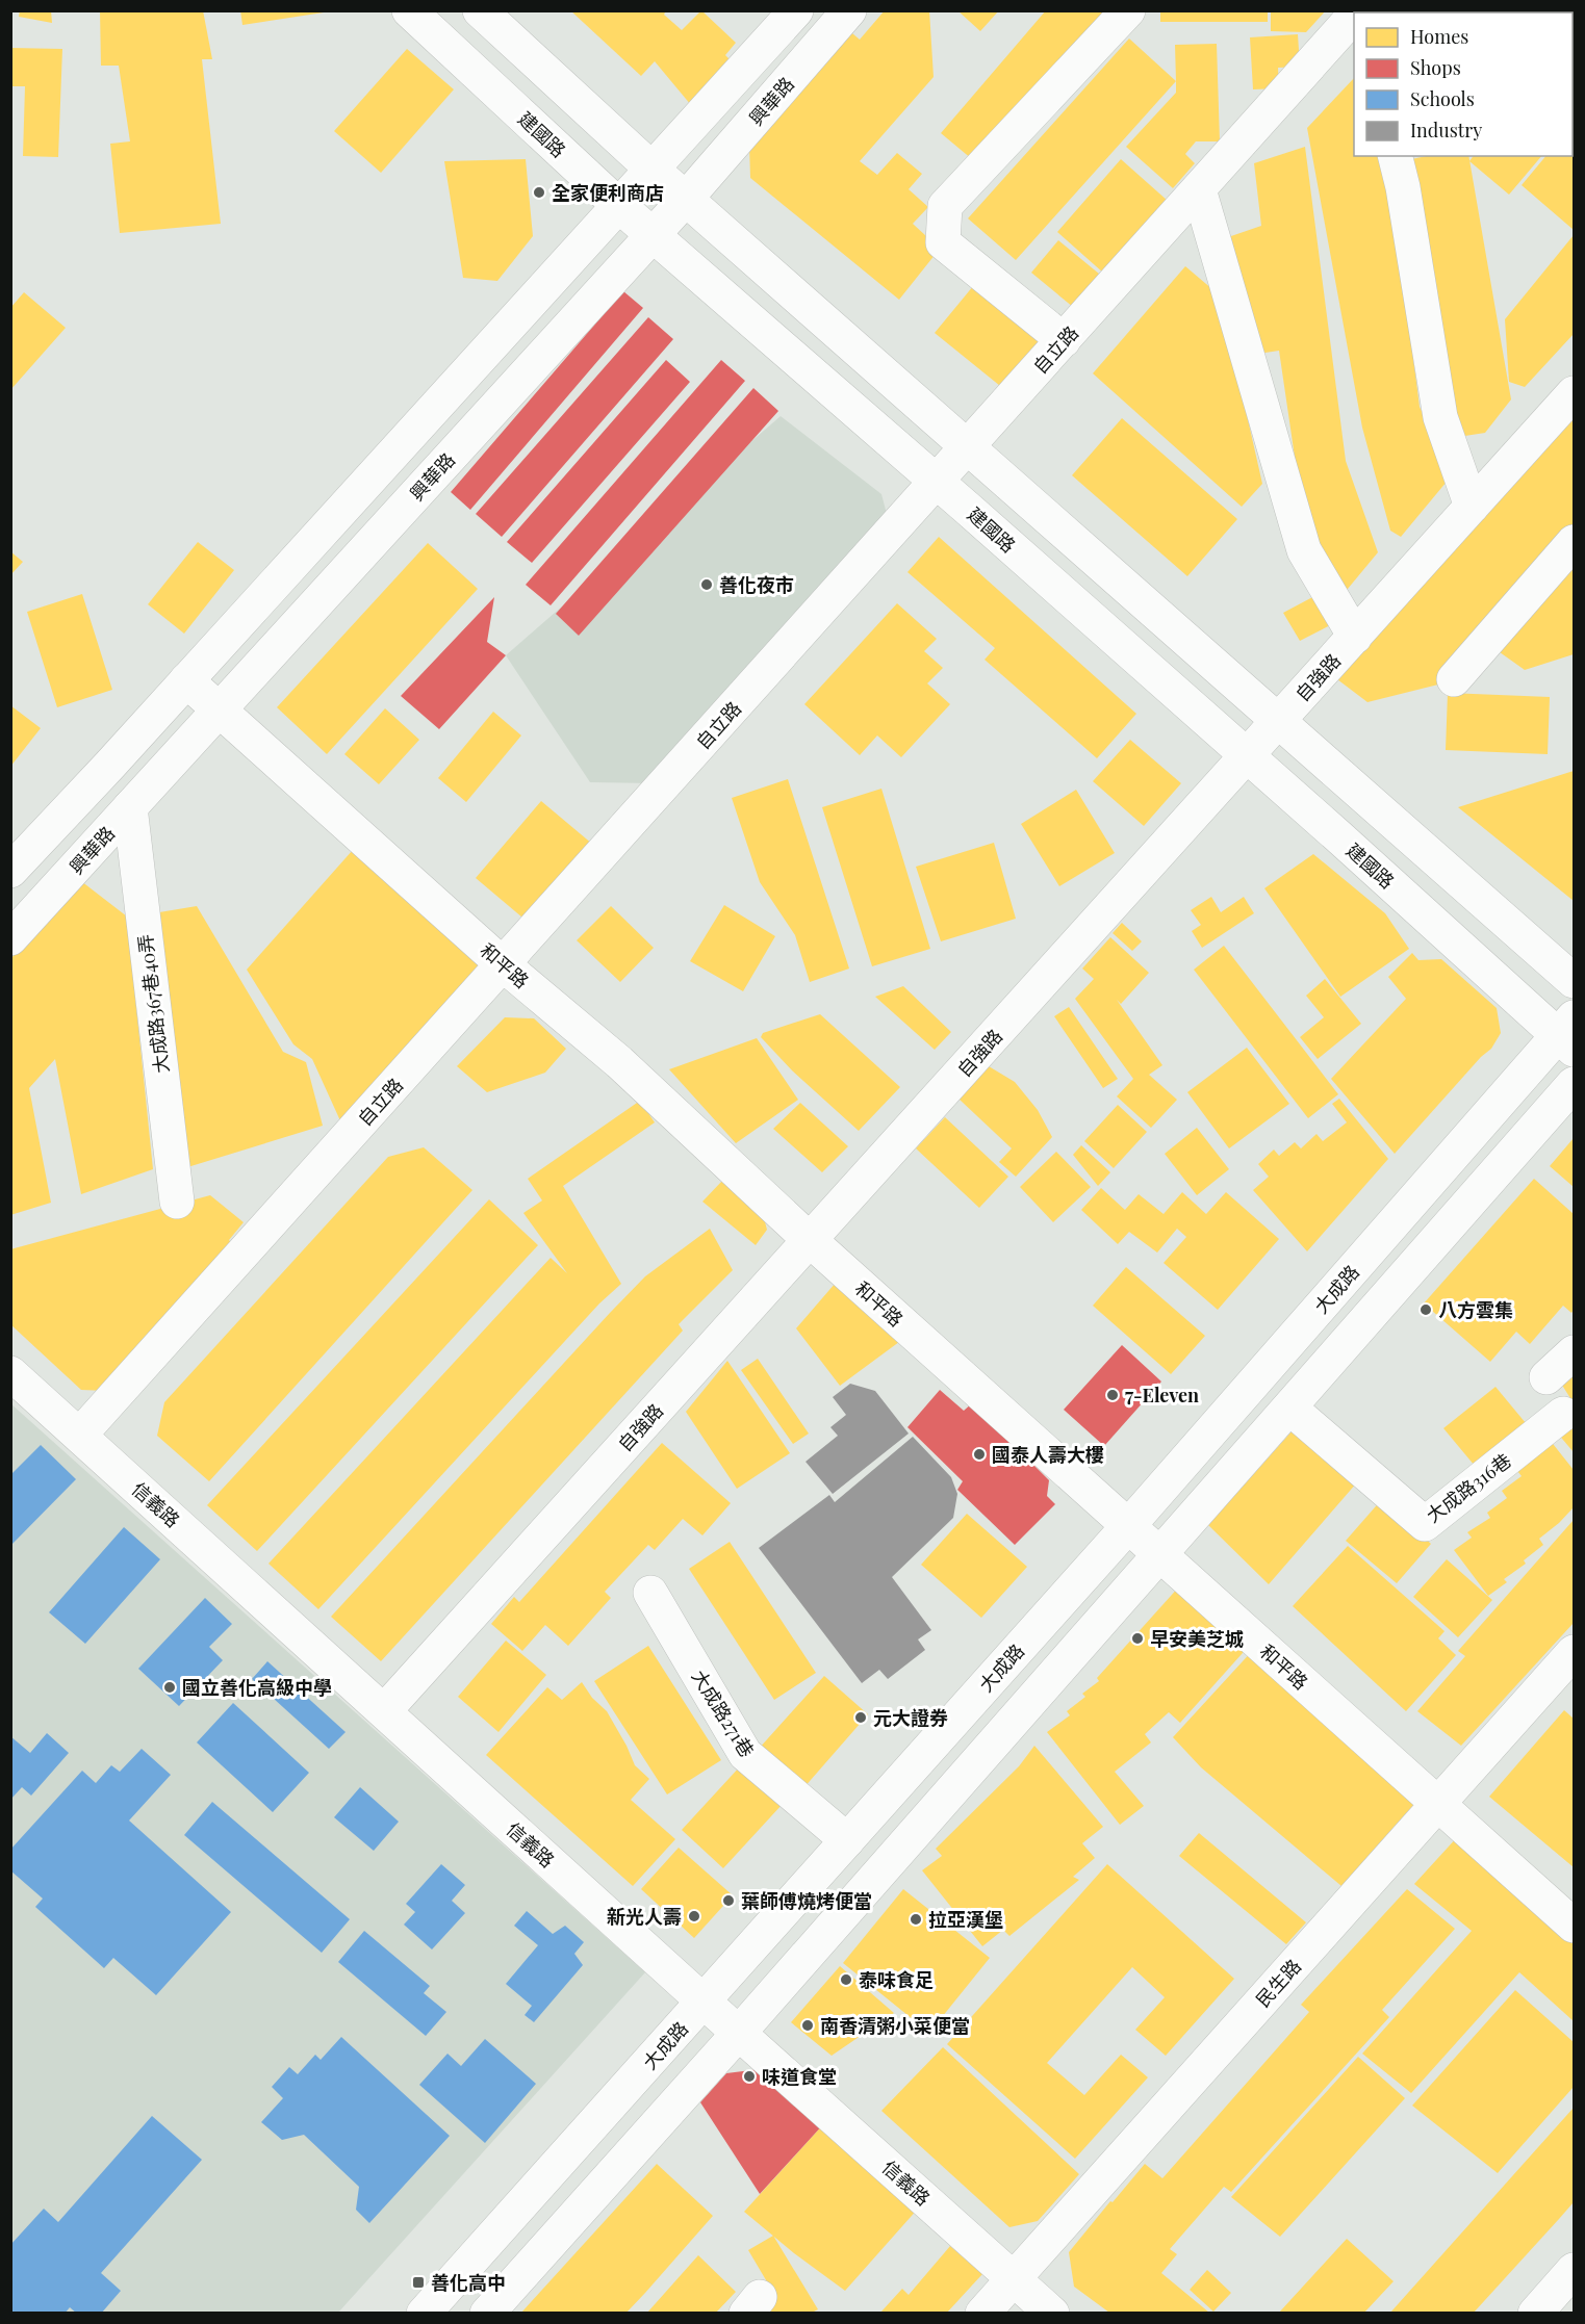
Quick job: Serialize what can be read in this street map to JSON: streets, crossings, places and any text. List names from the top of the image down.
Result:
{
  "streets": {
    "street": [
      "興華路",
      "建國路",
      "自立路",
      "自強路",
      "和平路",
      "大成路367巷40弄",
      "大成路",
      "大成路316巷",
      "信義路",
      "大成路271巷",
      "民生路"
    ]
  },
  "crossings": [
    ["興華路", "建國路"],
    ["興華路", "和平路"],
    ["興華路", "大成路367巷40弄"],
    ["建國路", "自立路"],
    ["建國路", "自強路"],
    ["建國路", "大成路"],
    ["自立路", "和平路"],
    ["自立路", "信義路"],
    ["自強路", "和平路"],
    ["自強路", "信義路"],
    ["和平路", "大成路"],
    ["和平路", "民生路"],
    ["大成路", "信義路"],
    ["大成路", "大成路271巷"],
    ["信義路", "民生路"]
  ],
  "places": {
    "other": [
      "全家便利商店",
      "善化夜市",
      "八方雲集",
      "7-Eleven",
      "國泰人壽大樓",
      "早安美芝城",
      "國立善化高級中學",
      "元大證券",
      "葉師傅燒烤便當",
      "新光人壽",
      "拉亞漢堡",
      "泰味食足",
      "南香清粥小菜便當",
      "味道食堂"
    ],
    "transit": ["善化高中"]
  },
  "legend": [
    "Homes",
    "Shops",
    "Schools",
    "Industry"
  ]
}
